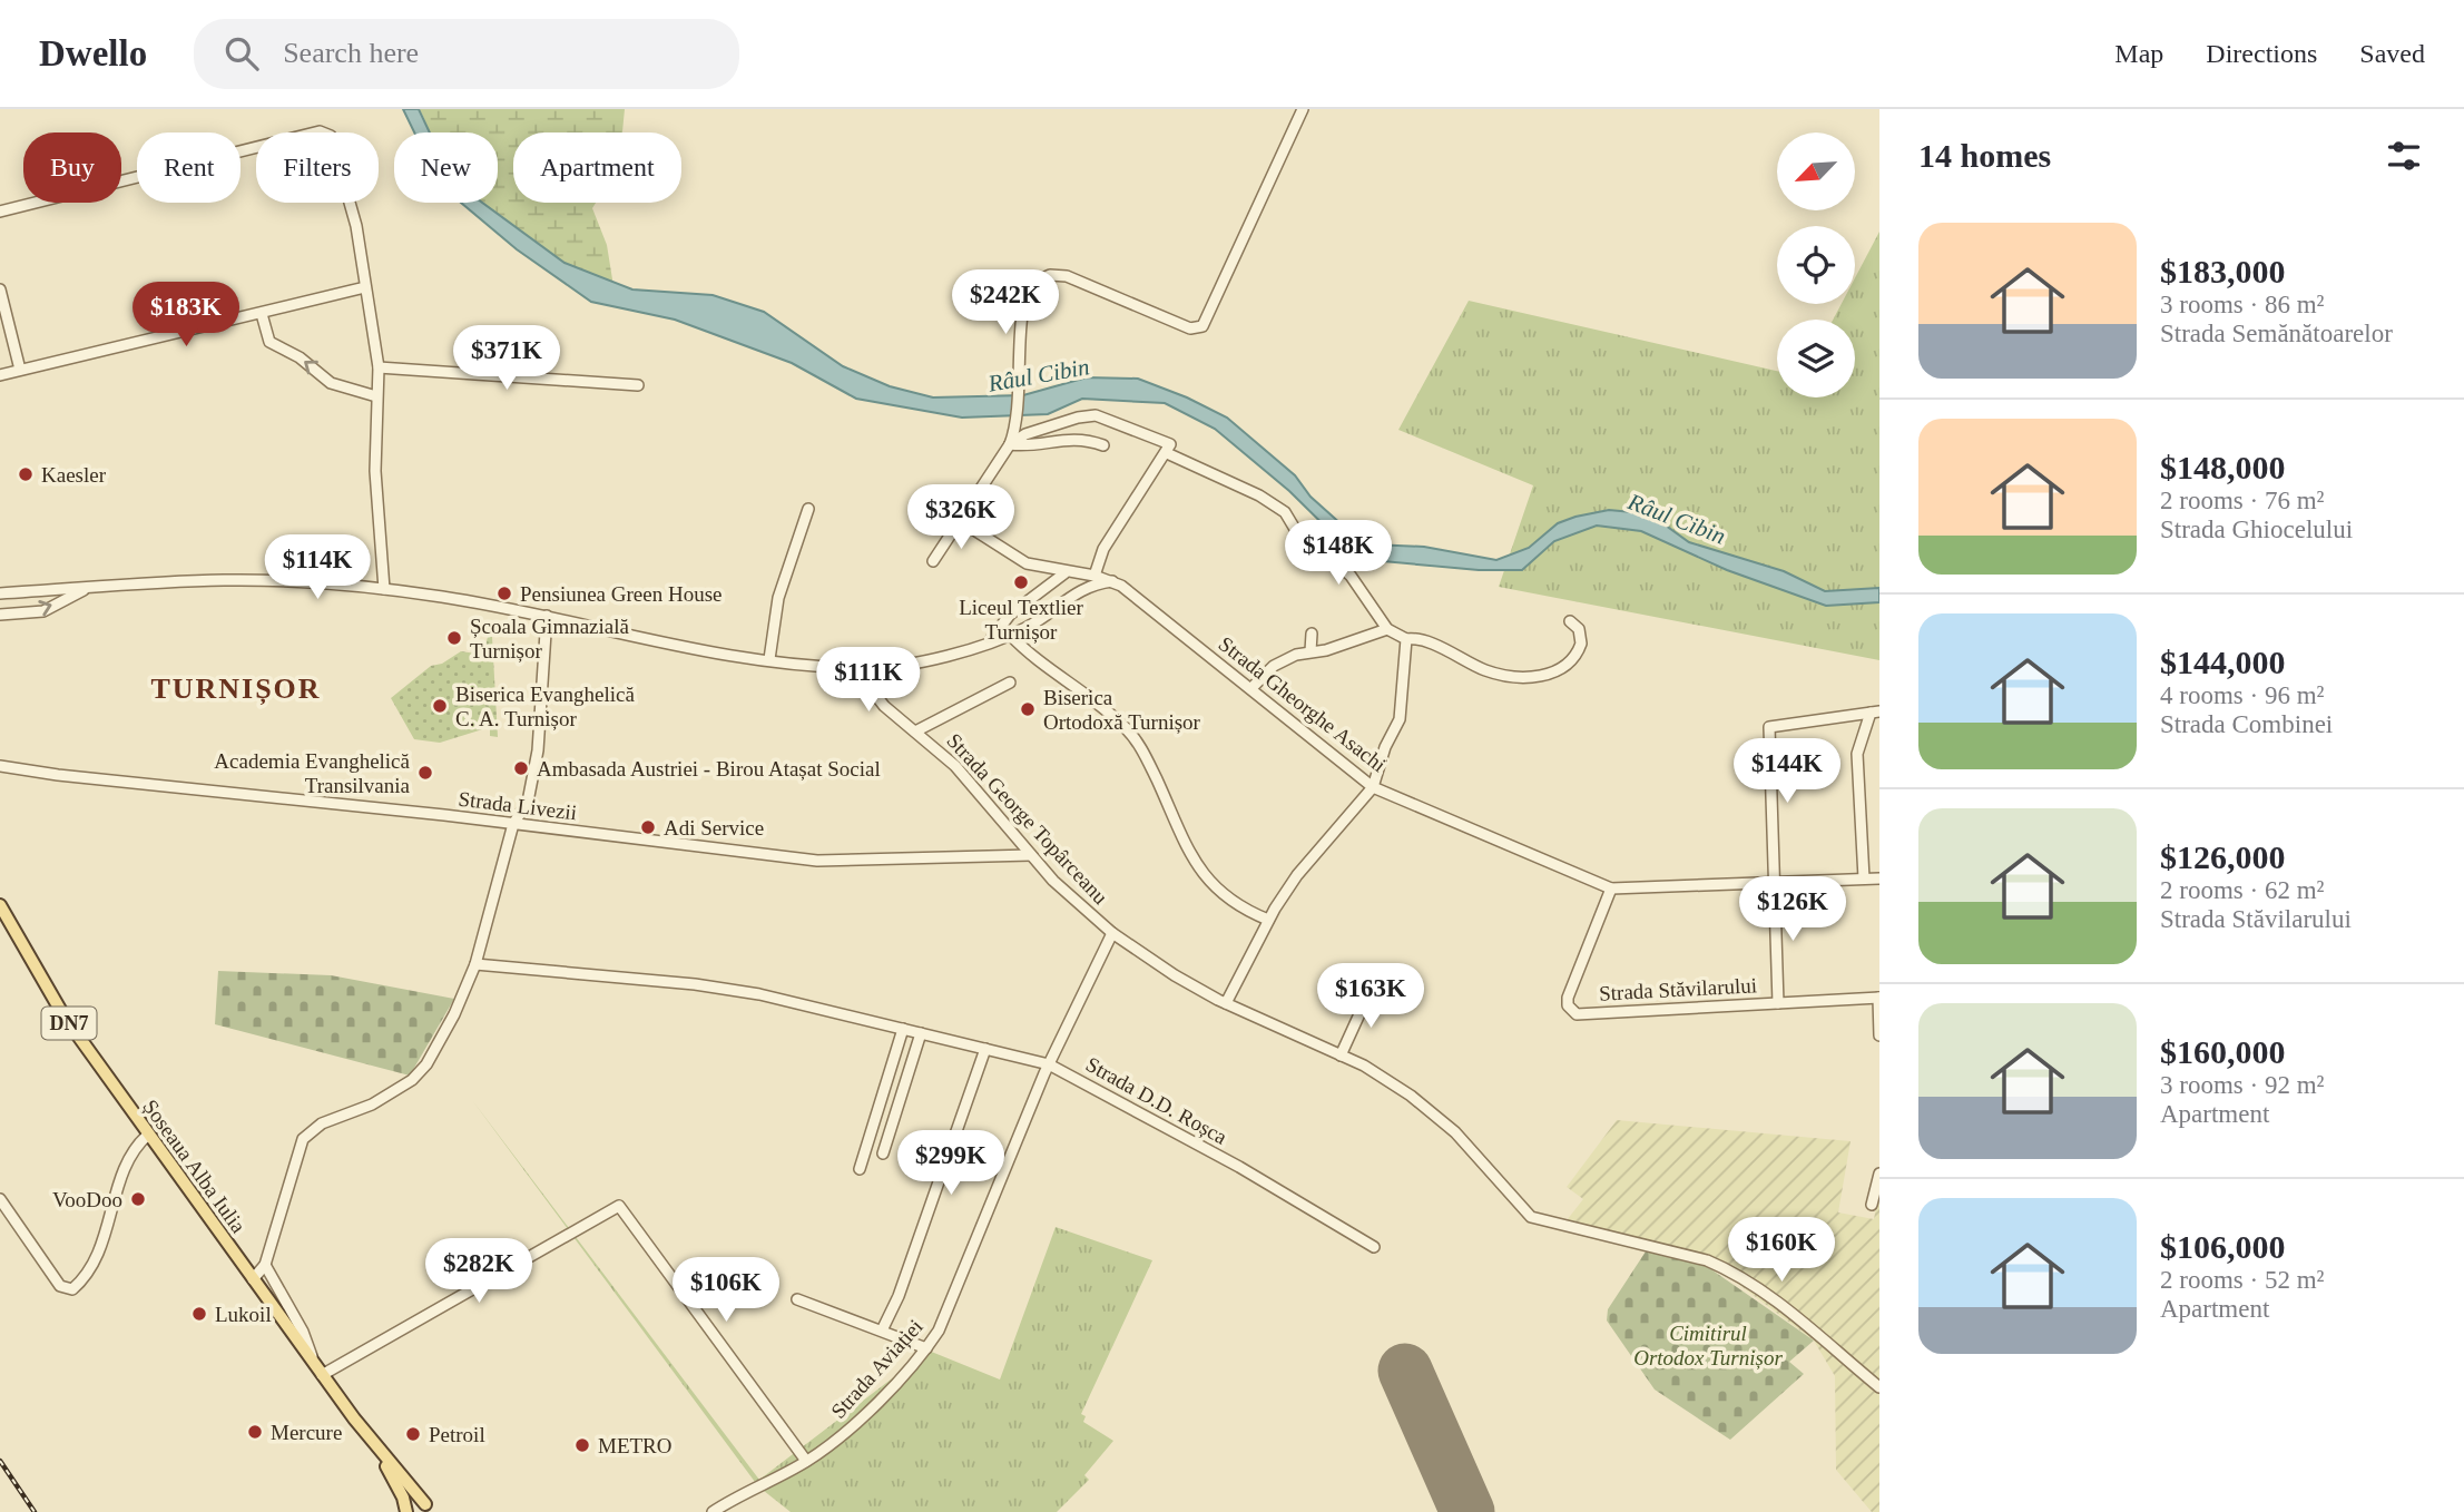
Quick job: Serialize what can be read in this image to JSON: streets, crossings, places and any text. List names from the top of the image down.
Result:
{
  "streets": {
    "main road": ["DN7", "Șoseaua Alba Iulia"],
    "street": [
      "Strada Gheorghe Asachi",
      "Strada Livezii",
      "Strada George Topârceanu",
      "Strada Stăvilarului",
      "Strada D.D. Roșca",
      "Strada Aviației"
    ]
  },
  "crossings": [
    ["Strada Gheorghe Asachi", "Strada Stăvilarului"],
    ["Strada Livezii", "Strada George Topârceanu"],
    ["Strada George Topârceanu", "Strada Aviației"],
    ["DN7", "Șoseaua Alba Iulia"],
    ["Strada D.D. Roșca", "Strada Aviației"]
  ],
  "districts": ["TURNIȘOR"],
  "water": ["Râul Cibin"],
  "parks": ["Cimitirul Ortodox Turnișor"],
  "places": [
    "Kaesler",
    "Liceul Textlier Turnișor",
    "Pensiunea Green House",
    "Școala Gimnazială Turnișor",
    "Biserica Evanghelică C. A. Turnișor",
    "Biserica Ortodoxă Turnișor",
    "Ambasada Austriei - Birou Atașat Social",
    "Academia Evanghelică Transilvania",
    "Adi Service",
    "VooDoo",
    "Lukoil",
    "Mercure",
    "Petroil",
    "METRO"
  ],
  "north": "bottom left",
  "page": {
    "header": "Dwello",
    "search": "Search here",
    "nav": ["Map", "Directions", "Saved"],
    "heading": "14 homes",
    "chip": [
      "Buy",
      "Rent",
      "Filters",
      "New",
      "Apartment"
    ],
    "list": [
      {
        "name": "$183,000",
        "note": "3 rooms · 86 m² · Strada Semănătoarelor"
      },
      {
        "name": "$148,000",
        "note": "2 rooms · 76 m² · Strada Ghiocelului"
      },
      {
        "name": "$144,000",
        "note": "4 rooms · 96 m² · Strada Combinei"
      },
      {
        "name": "$126,000",
        "note": "2 rooms · 62 m² · Strada Stăvilarului"
      },
      {
        "name": "$160,000",
        "note": "3 rooms · 92 m² · Apartment"
      },
      {
        "name": "$106,000",
        "note": "2 rooms · 52 m² · Apartment"
      }
    ],
    "price": [
      "$242K",
      "$183K",
      "$371K",
      "$326K",
      "$148K",
      "$114K",
      "$111K",
      "$144K",
      "$126K",
      "$163K",
      "$299K",
      "$160K",
      "$282K",
      "$106K"
    ]
  }
}
